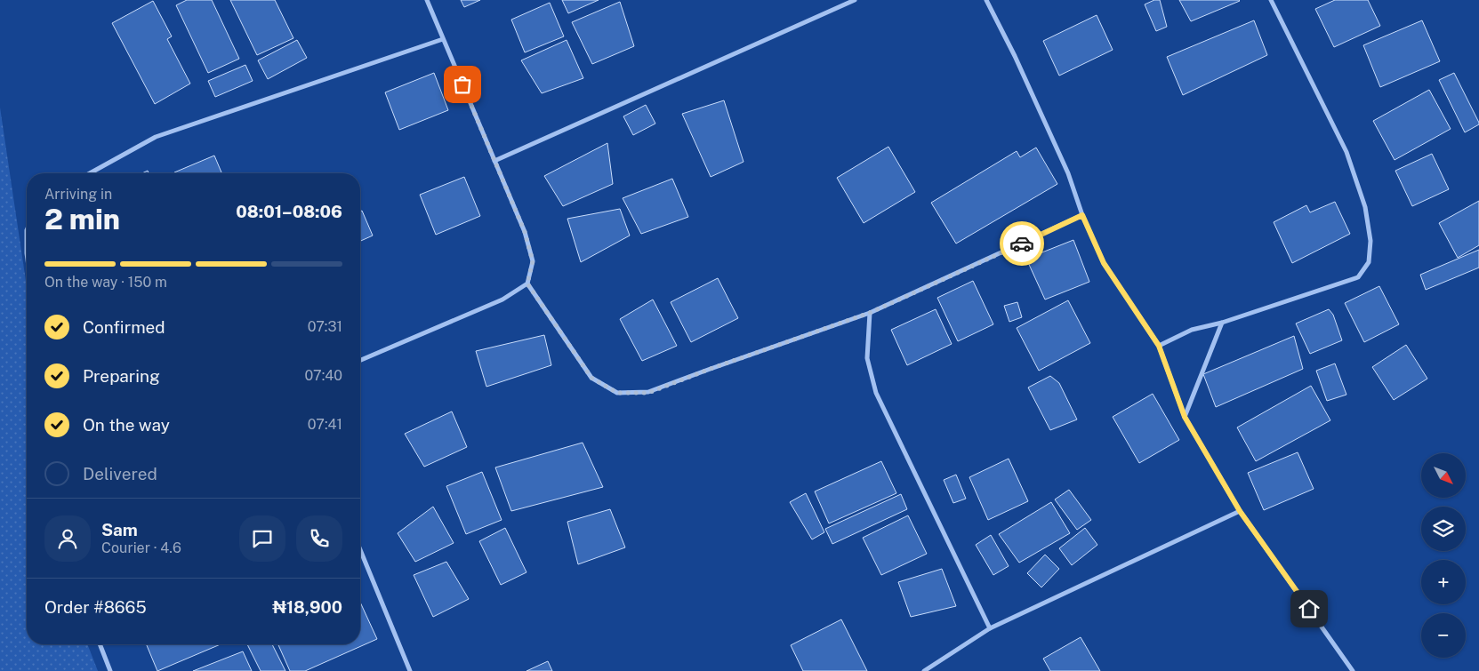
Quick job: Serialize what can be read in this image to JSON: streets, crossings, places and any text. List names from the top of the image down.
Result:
{
  "north": "bottom right",
  "page": {
    "heading": ["2 min", "Arriving in", "08:01–08:06"],
    "panel": [
      "Sam",
      "Courier · 4.6",
      "Order #8665",
      "₦18,900"
    ],
    "bar": "On the way · 150 m",
    "list": [
      ["Confirmed", "07:31"],
      ["Preparing", "07:40"],
      ["On the way", "07:41"],
      "Delivered"
    ],
    "map_buttons": ["+", "−"]
  }
}
